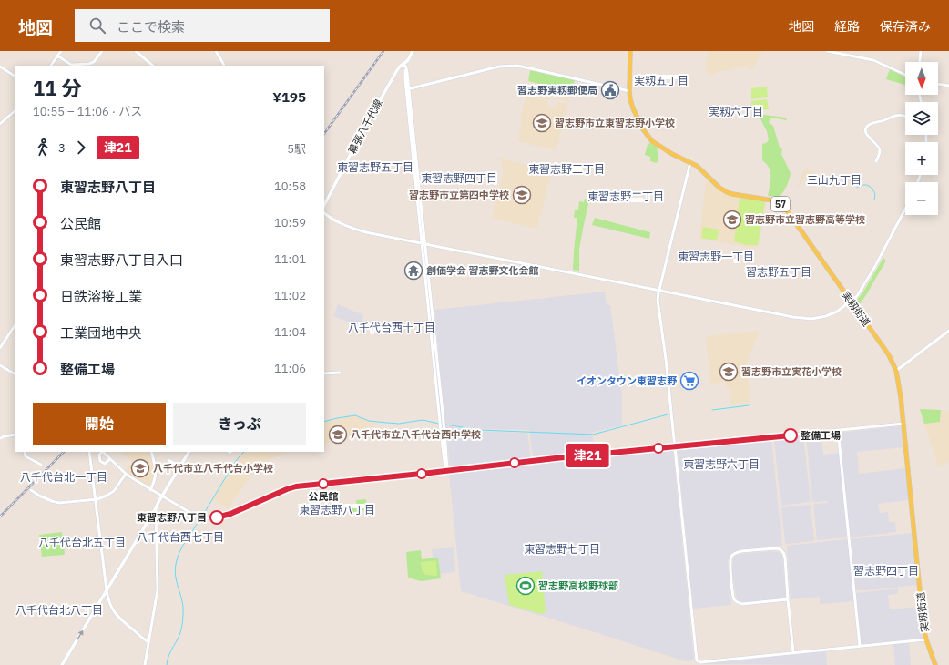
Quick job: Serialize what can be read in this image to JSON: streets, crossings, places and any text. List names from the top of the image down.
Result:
{
  "streets": {
    "main road": ["幕張八千代線", "57", "実籾街道"]
  },
  "districts": [
    "実籾五丁目",
    "実籾六丁目",
    "東習志野五丁目",
    "東習志野三丁目",
    "東習志野四丁目",
    "三山九丁目",
    "東習志野二丁目",
    "東習志野一丁目",
    "習志野五丁目",
    "八千代台西十丁目",
    "東習志野六丁目",
    "八千代台北一丁目",
    "東習志野八丁目",
    "八千代台西七丁目",
    "八千代台北五丁目",
    "東習志野七丁目",
    "習志野四丁目",
    "八千代台北八丁目"
  ],
  "places": {
    "public building": ["習志野実籾郵便局"],
    "school or university": [
      "習志野市立東習志野小学校",
      "習志野市立第四中学校",
      "習志野市立習志野高等学校",
      "習志野市立実花小学校",
      "八千代市立八千代台西中学校",
      "八千代市立八千代台小学校"
    ],
    "temple": ["創価学会 習志野文化会館"],
    "supermarket": ["イオンタウン東習志野"],
    "other": ["整備工場", "公民館", "東習志野八丁目"],
    "sports": ["習志野高校野球部"]
  },
  "lines": ["bus line 津21"],
  "north": "bottom",
  "page": {
    "header": "地図",
    "search": "ここで検索",
    "nav": ["地図", "経路", "保存済み"],
    "on_map": "津21",
    "map_buttons": ["+", "−"],
    "heading": ["11 分", "10:55 – 11:06 · バス", "¥195"],
    "legs": ["3", "津21", "5駅"],
    "list": [
      {
        "name": "東習志野八丁目",
        "value": "10:58"
      },
      {
        "name": "公民館",
        "value": "10:59"
      },
      {
        "name": "東習志野八丁目入口",
        "value": "11:01"
      },
      {
        "name": "日鉄溶接工業",
        "value": "11:02"
      },
      {
        "name": "工業団地中央",
        "value": "11:04"
      },
      {
        "name": "整備工場",
        "value": "11:06"
      }
    ],
    "buttons": ["開始", "きっぷ"]
  }
}
